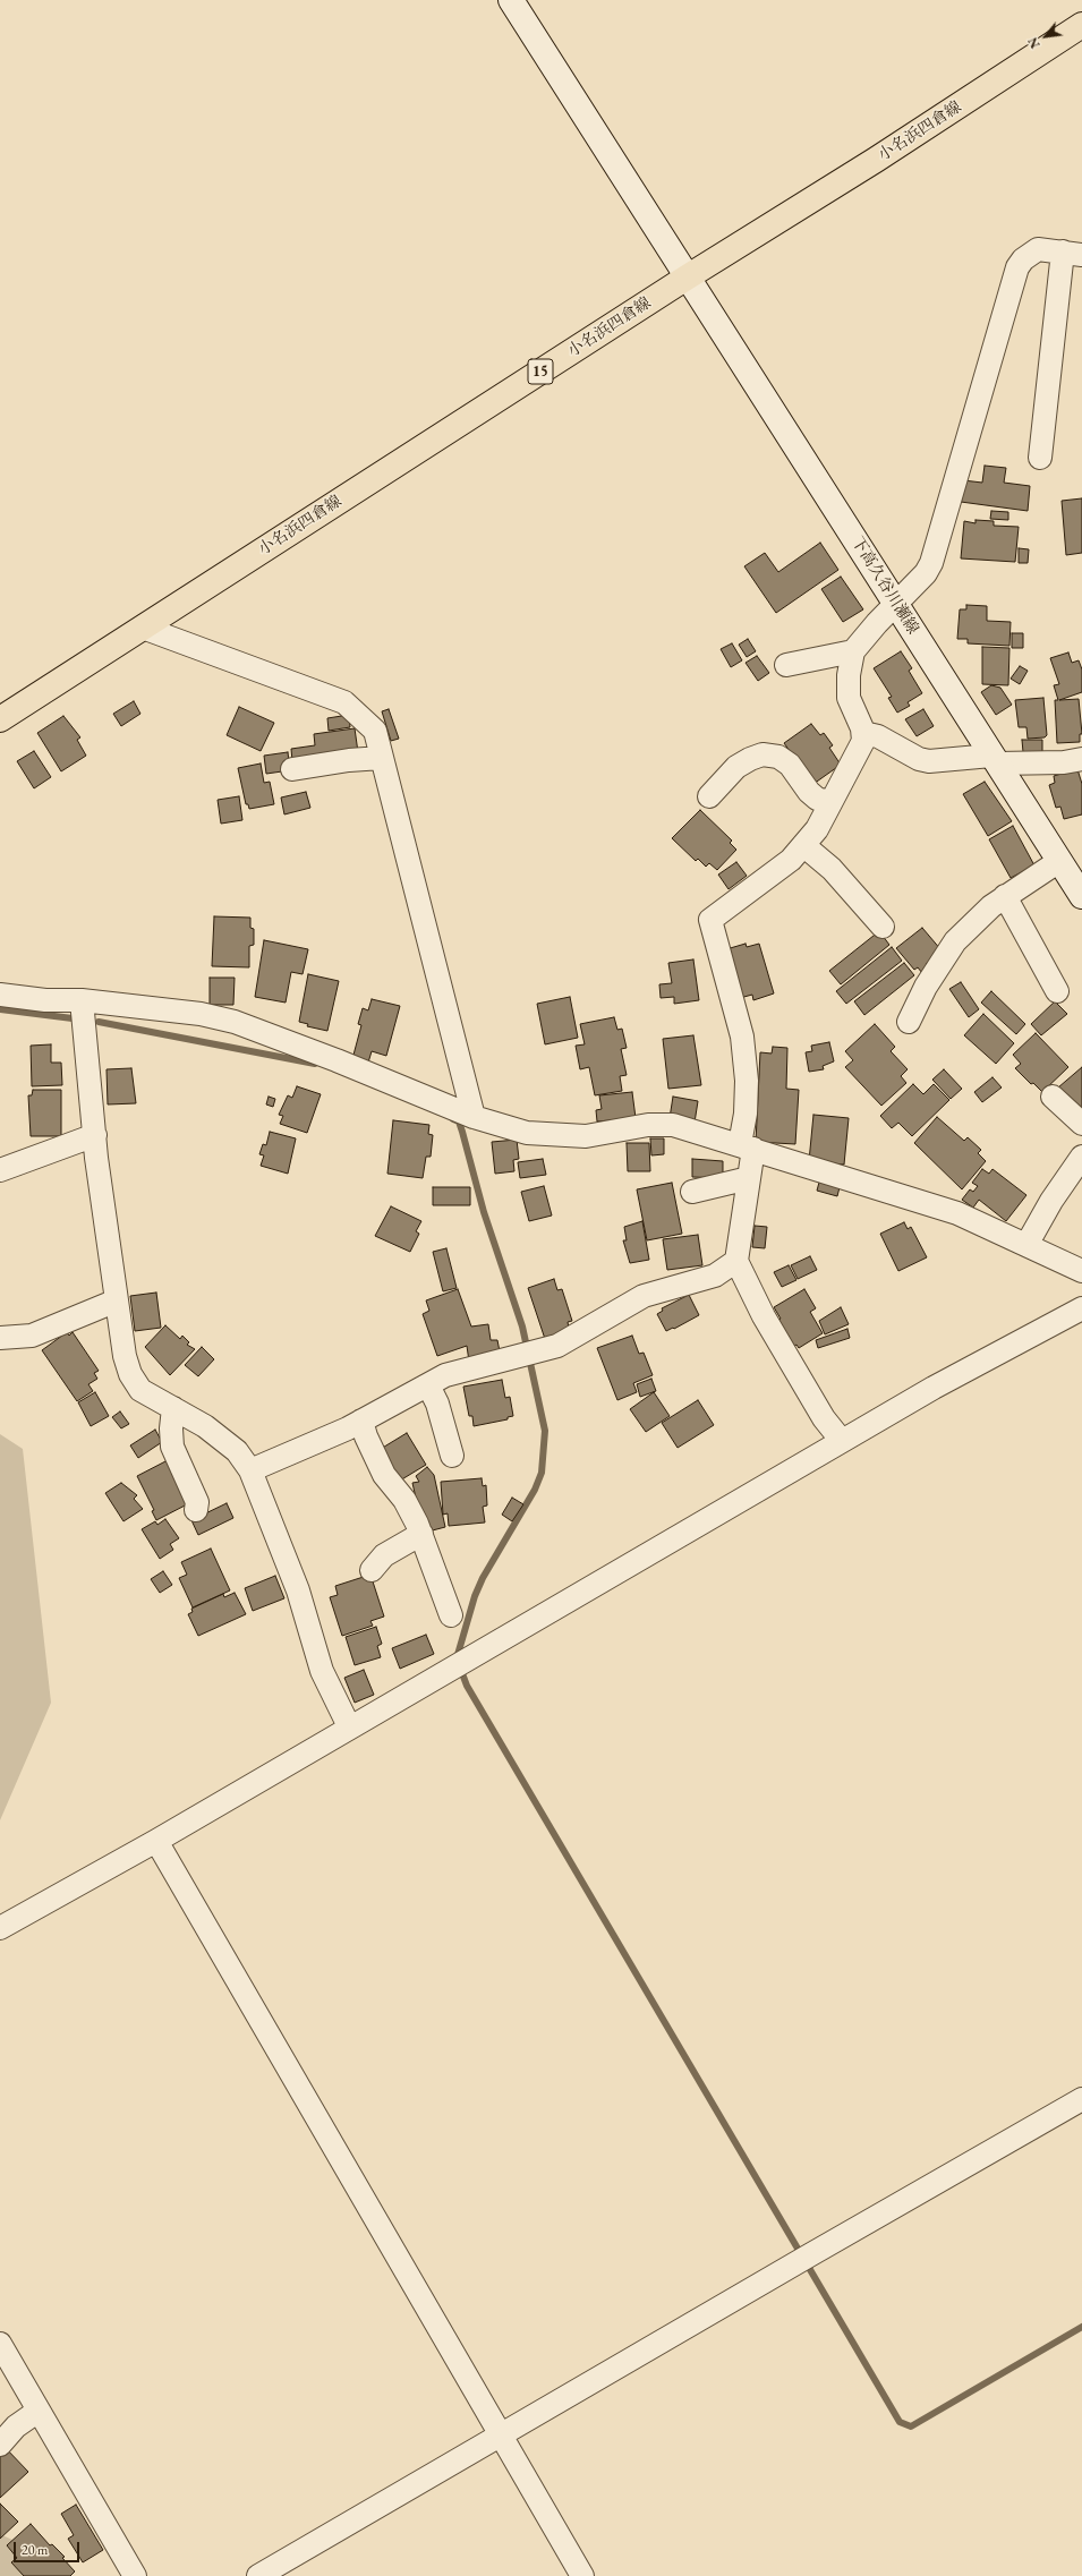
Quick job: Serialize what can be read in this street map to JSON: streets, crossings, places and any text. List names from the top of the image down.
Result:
{
  "streets": {
    "main road": ["小名浜四倉線", "15", "下高久谷川瀬線"]
  },
  "crossings": [
    ["小名浜四倉線", "下高久谷川瀬線"]
  ],
  "scale_bar": "20 m",
  "north": "bottom left"
}
